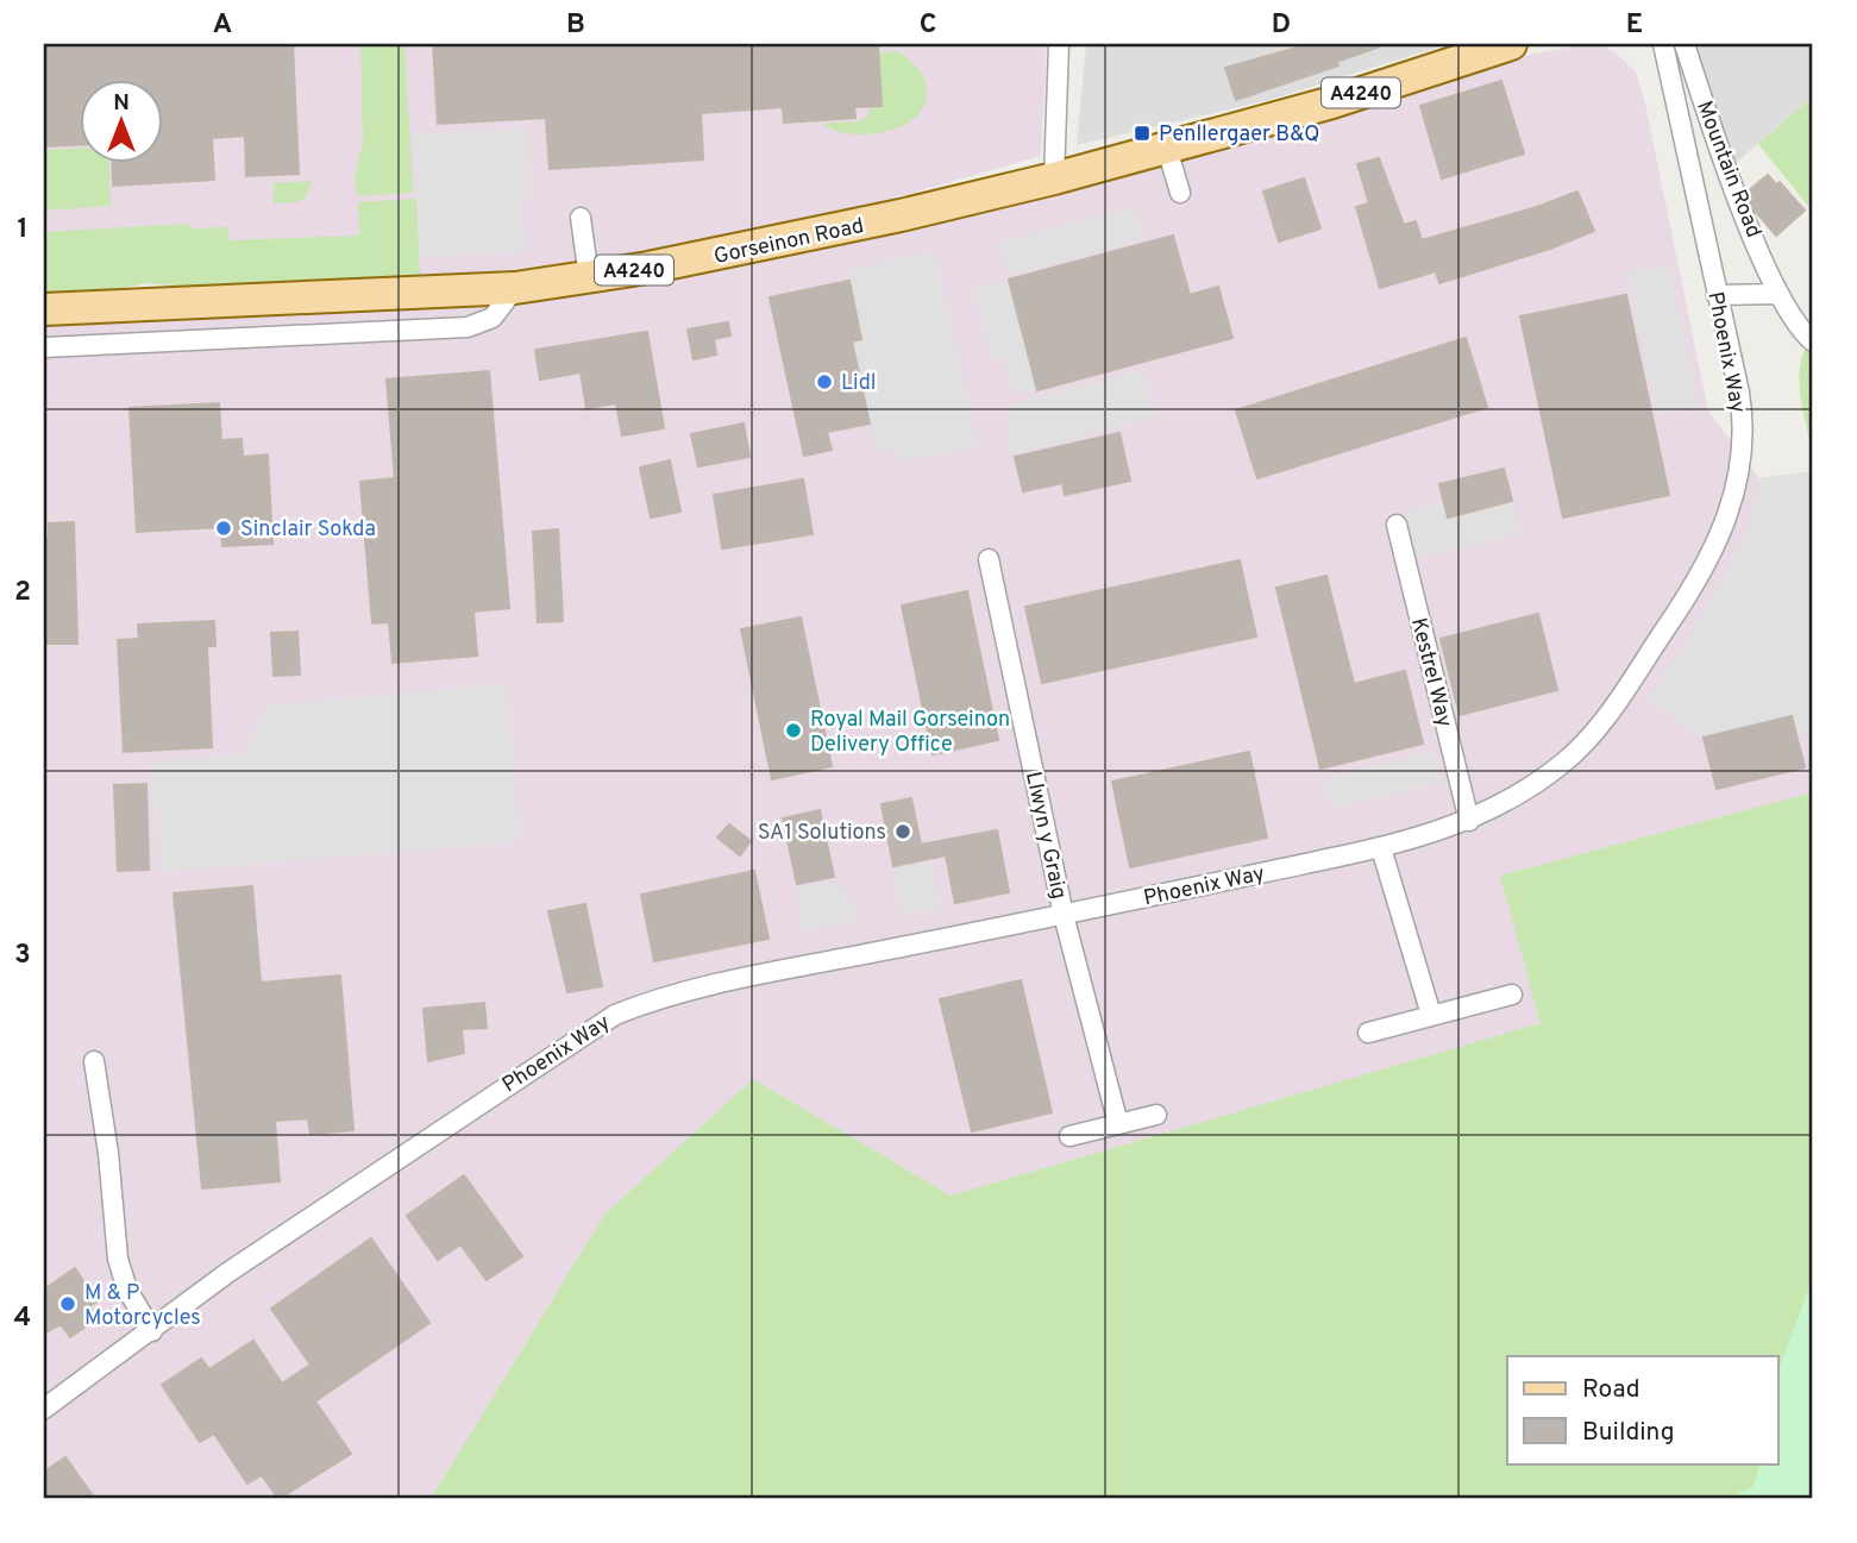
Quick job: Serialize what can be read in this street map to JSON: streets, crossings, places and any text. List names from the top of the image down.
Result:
{
  "streets": {
    "main road": ["A4240", "Gorseinon Road"],
    "street": [
      "Mountain Road",
      "Phoenix Way",
      "Kestrel Way",
      "Llwyn y Graig"
    ]
  },
  "crossings": [
    ["Phoenix Way", "Kestrel Way"],
    ["Phoenix Way", "Llwyn y Graig"]
  ],
  "places": {
    "transit": ["Penllergaer B&Q"],
    "other": [
      "Lidl",
      "Sinclair Sokda",
      "Royal Mail Gorseinon Delivery Office",
      "SA1 Solutions",
      "M & P Motorcycles"
    ]
  },
  "legend": ["Road", "Building"],
  "north": "top",
  "grid": {
    "columns": [
      "A",
      "B",
      "C",
      "D",
      "E"
    ],
    "rows": [
      "1",
      "2",
      "3",
      "4"
    ]
  }
}
